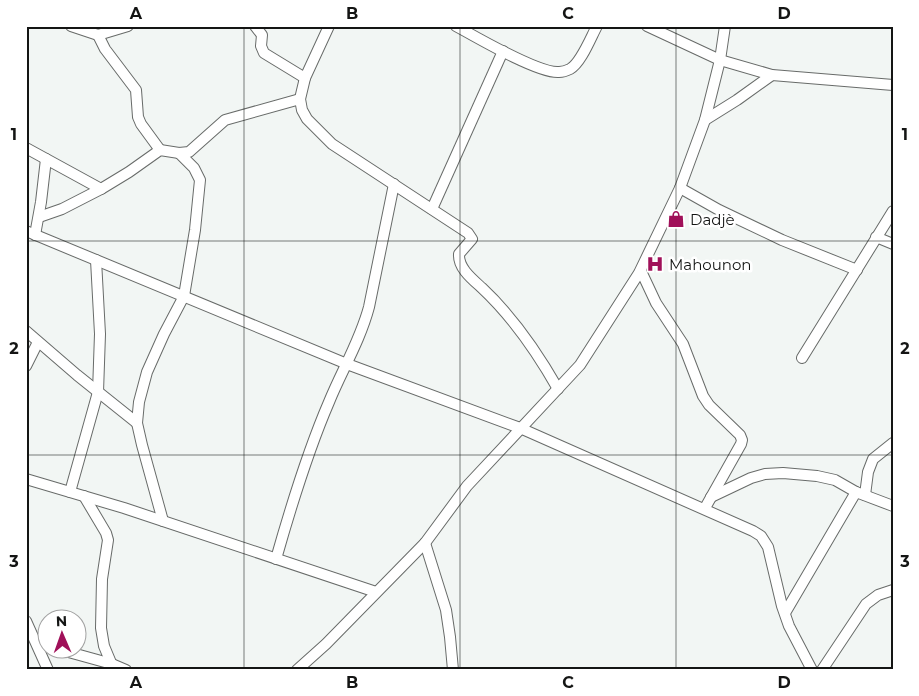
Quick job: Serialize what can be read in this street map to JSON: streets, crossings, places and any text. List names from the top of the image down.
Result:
{
  "places": {
    "shop": ["Dadjè"],
    "hospital": ["Mahounon"]
  },
  "north": "top",
  "grid": {
    "columns": [
      "A",
      "B",
      "C",
      "D"
    ],
    "rows": ["1", "2", "3"]
  }
}
